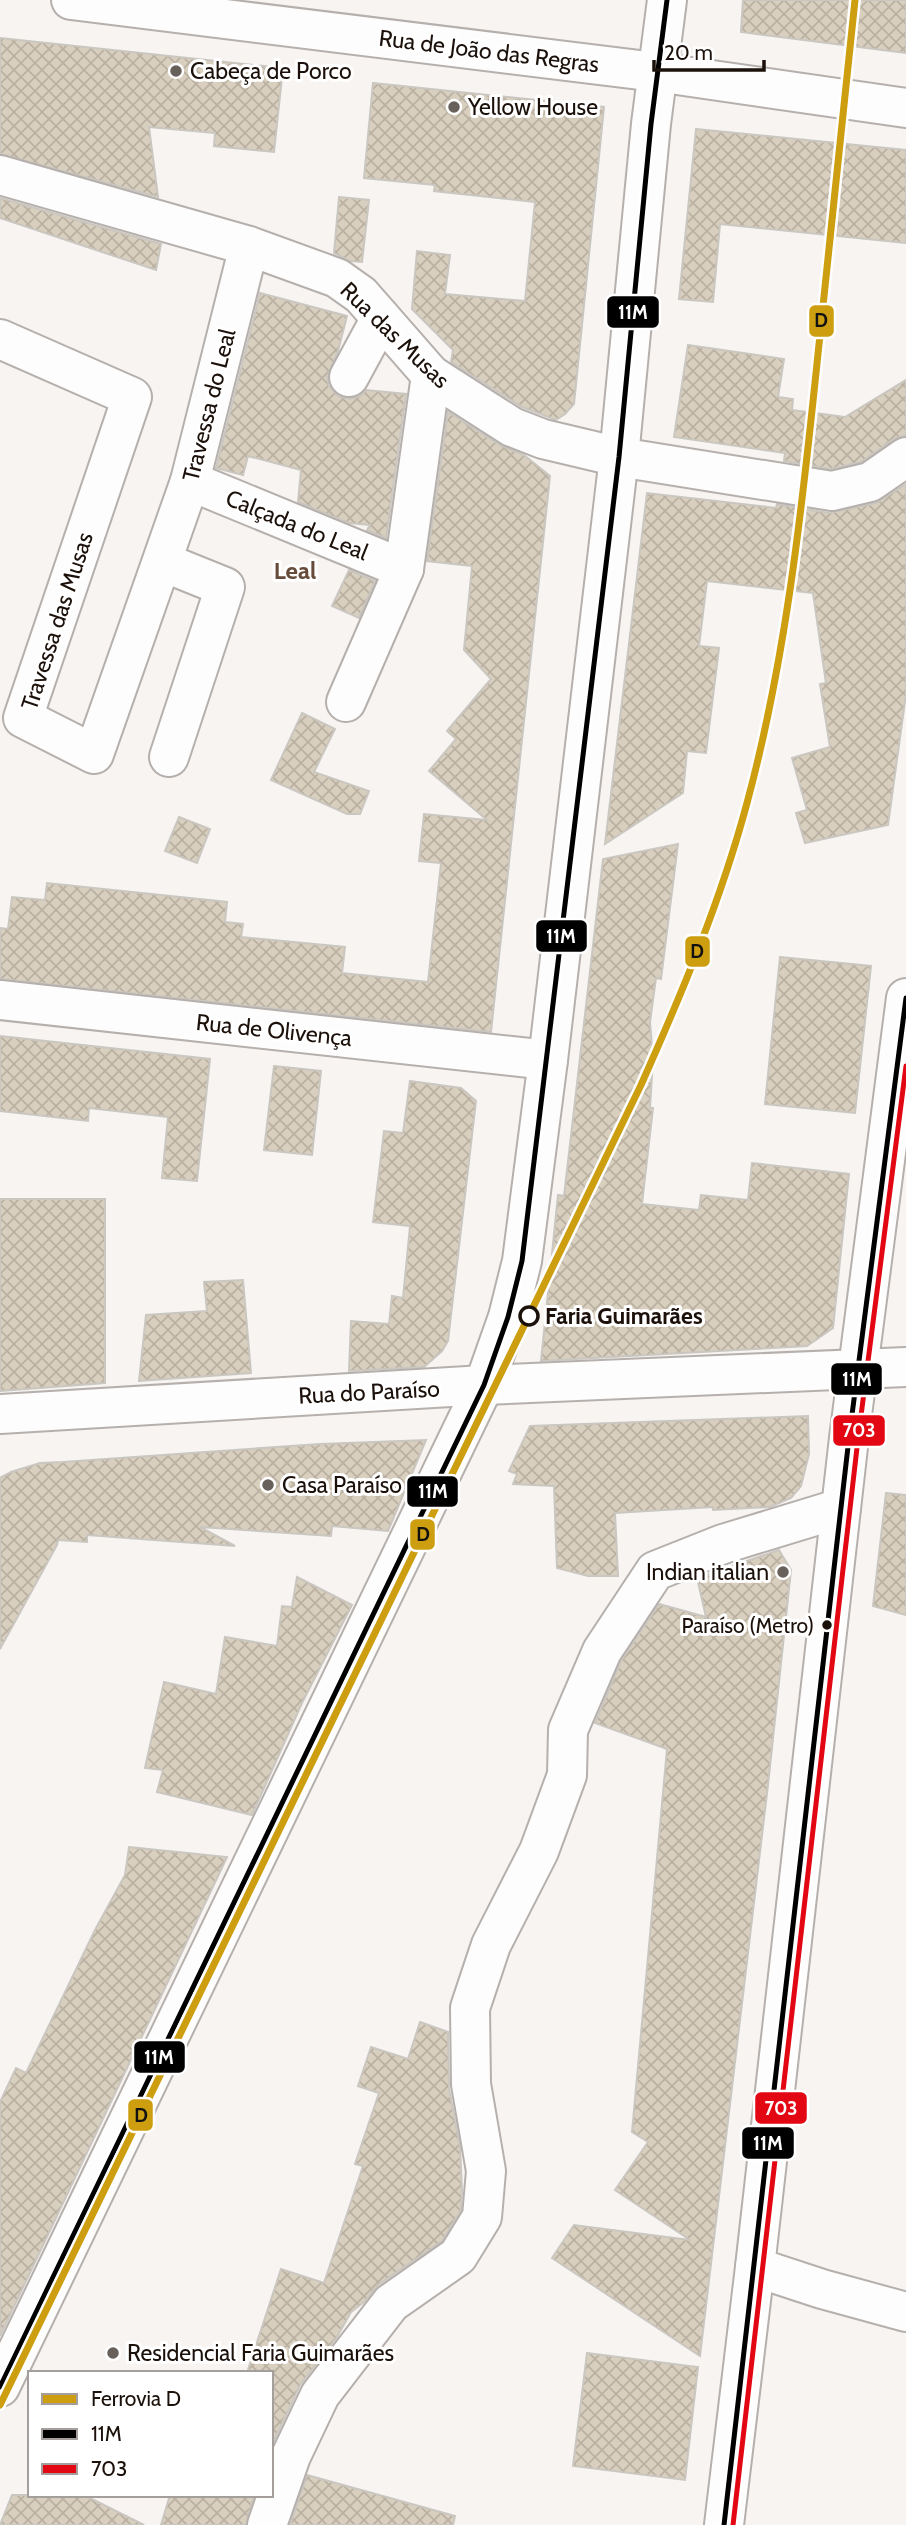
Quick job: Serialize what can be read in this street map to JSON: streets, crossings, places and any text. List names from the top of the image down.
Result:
{
  "streets": {
    "street": [
      "Rua de João das Regras",
      "Rua das Musas",
      "Travessa do Leal",
      "Calçada do Leal",
      "Travessa das Musas",
      "Rua de Olivença",
      "Rua do Paraíso"
    ]
  },
  "crossings": [
    ["Rua das Musas", "Travessa do Leal"],
    ["Travessa do Leal", "Calçada do Leal"],
    ["Travessa do Leal", "Travessa das Musas"]
  ],
  "districts": ["Leal"],
  "places": [
    "Cabeça de Porco",
    "Yellow House",
    "Faria Guimarães",
    "Casa Paraíso",
    "Indian italian",
    "Paraíso (Metro)",
    "Residencial Faria Guimarães"
  ],
  "lines": ["rail line D", "transit line 11M", "transit line 703"],
  "legend": ["Ferrovia D", "11M", "703"],
  "scale_bar": "20 m"
}
